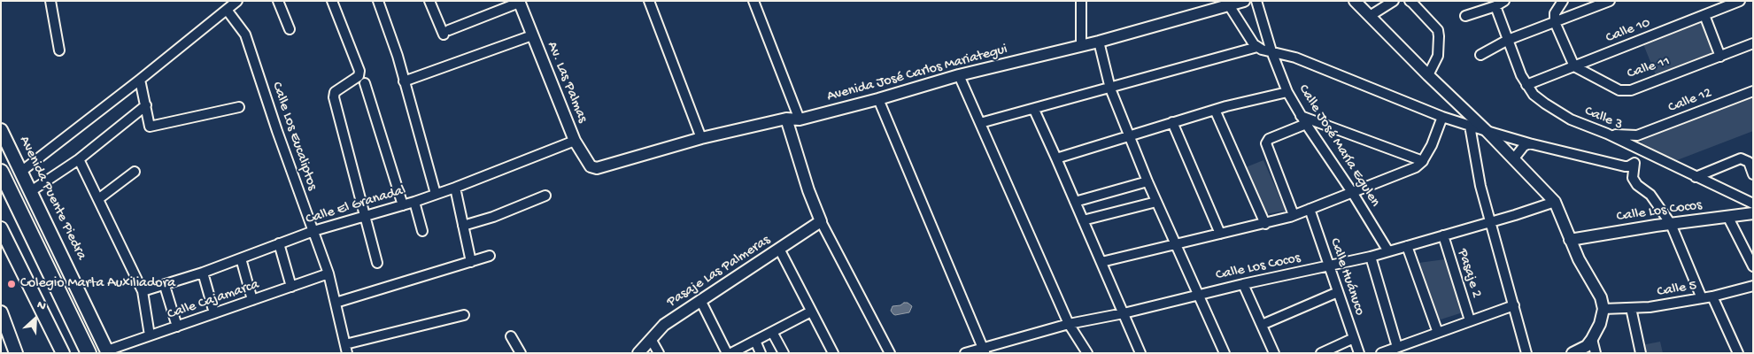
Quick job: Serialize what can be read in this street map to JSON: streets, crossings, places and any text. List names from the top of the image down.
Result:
{
  "streets": {
    "main road": ["Avenida Puente Piedra"],
    "street": [
      "Calle 10",
      "Calle 11",
      "Avenida José Carlos Mariategui",
      "Av. Las Palmas",
      "Calle 12",
      "Calle 3",
      "Calle Los Eucaliptos",
      "Calle José María Egulen",
      "Calle El Granadal",
      "Calle Los Cocos",
      "Pasaje Las Palmeras",
      "Pasaje 2",
      "Calle Huánuco",
      "Calle 5",
      "Calle Cajamarca"
    ]
  },
  "crossings": [
    ["Calle 10", "Calle 11"],
    ["Calle 10", "Calle 3"],
    ["Avenida José Carlos Mariategui", "Av. Las Palmas"],
    ["Av. Las Palmas", "Calle El Granadal"],
    ["Calle 12", "Calle 3"],
    ["Calle Los Eucaliptos", "Calle El Granadal"],
    ["Calle Los Eucaliptos", "Calle Cajamarca"],
    ["Calle José María Egulen", "Calle Los Cocos"],
    ["Avenida Puente Piedra", "Calle Cajamarca"],
    ["Calle Los Cocos", "Pasaje 2"],
    ["Calle Los Cocos", "Calle Huánuco"]
  ],
  "places": ["Colegio Marta Auxiliadora"],
  "north": "top right"
}
